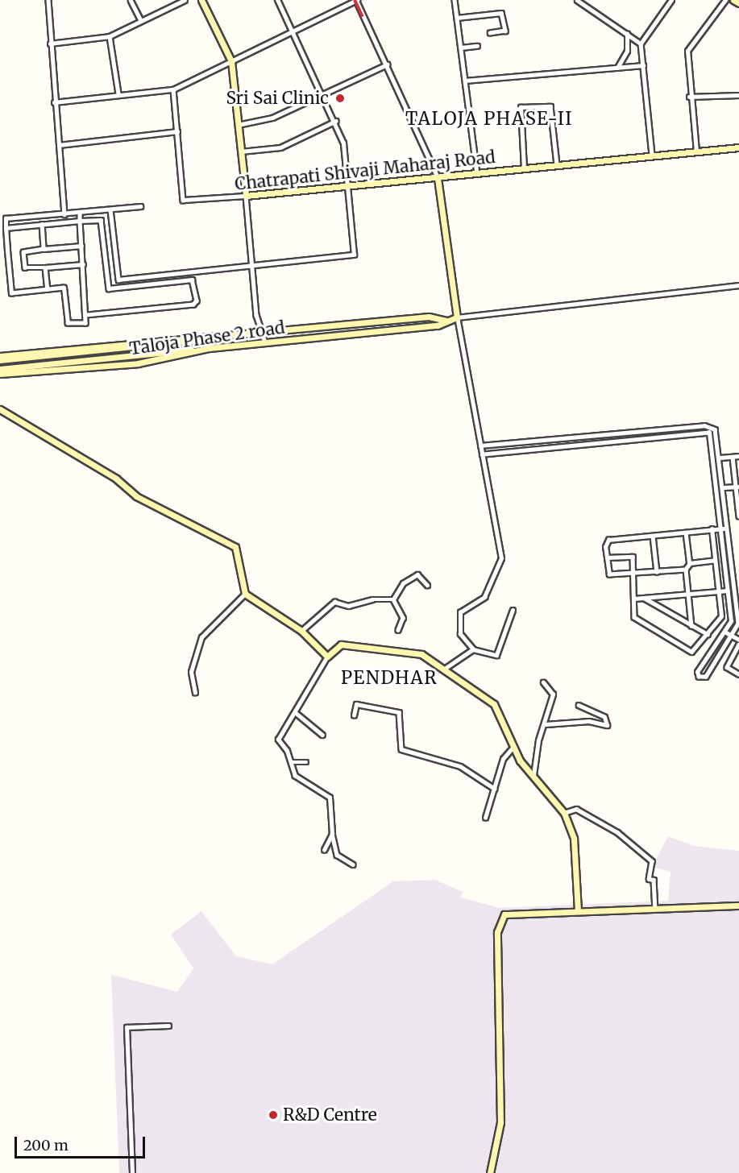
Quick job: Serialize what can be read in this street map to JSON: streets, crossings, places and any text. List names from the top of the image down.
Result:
{
  "streets": {
    "street": ["Chatrapati Shivaji Maharaj Road", "Taloja Phase 2 road"]
  },
  "districts": ["TALOJA PHASE-II", "PENDHAR"],
  "places": ["Sri Sai Clinic", "R&D Centre"],
  "scale_bar": "200 m"
}
